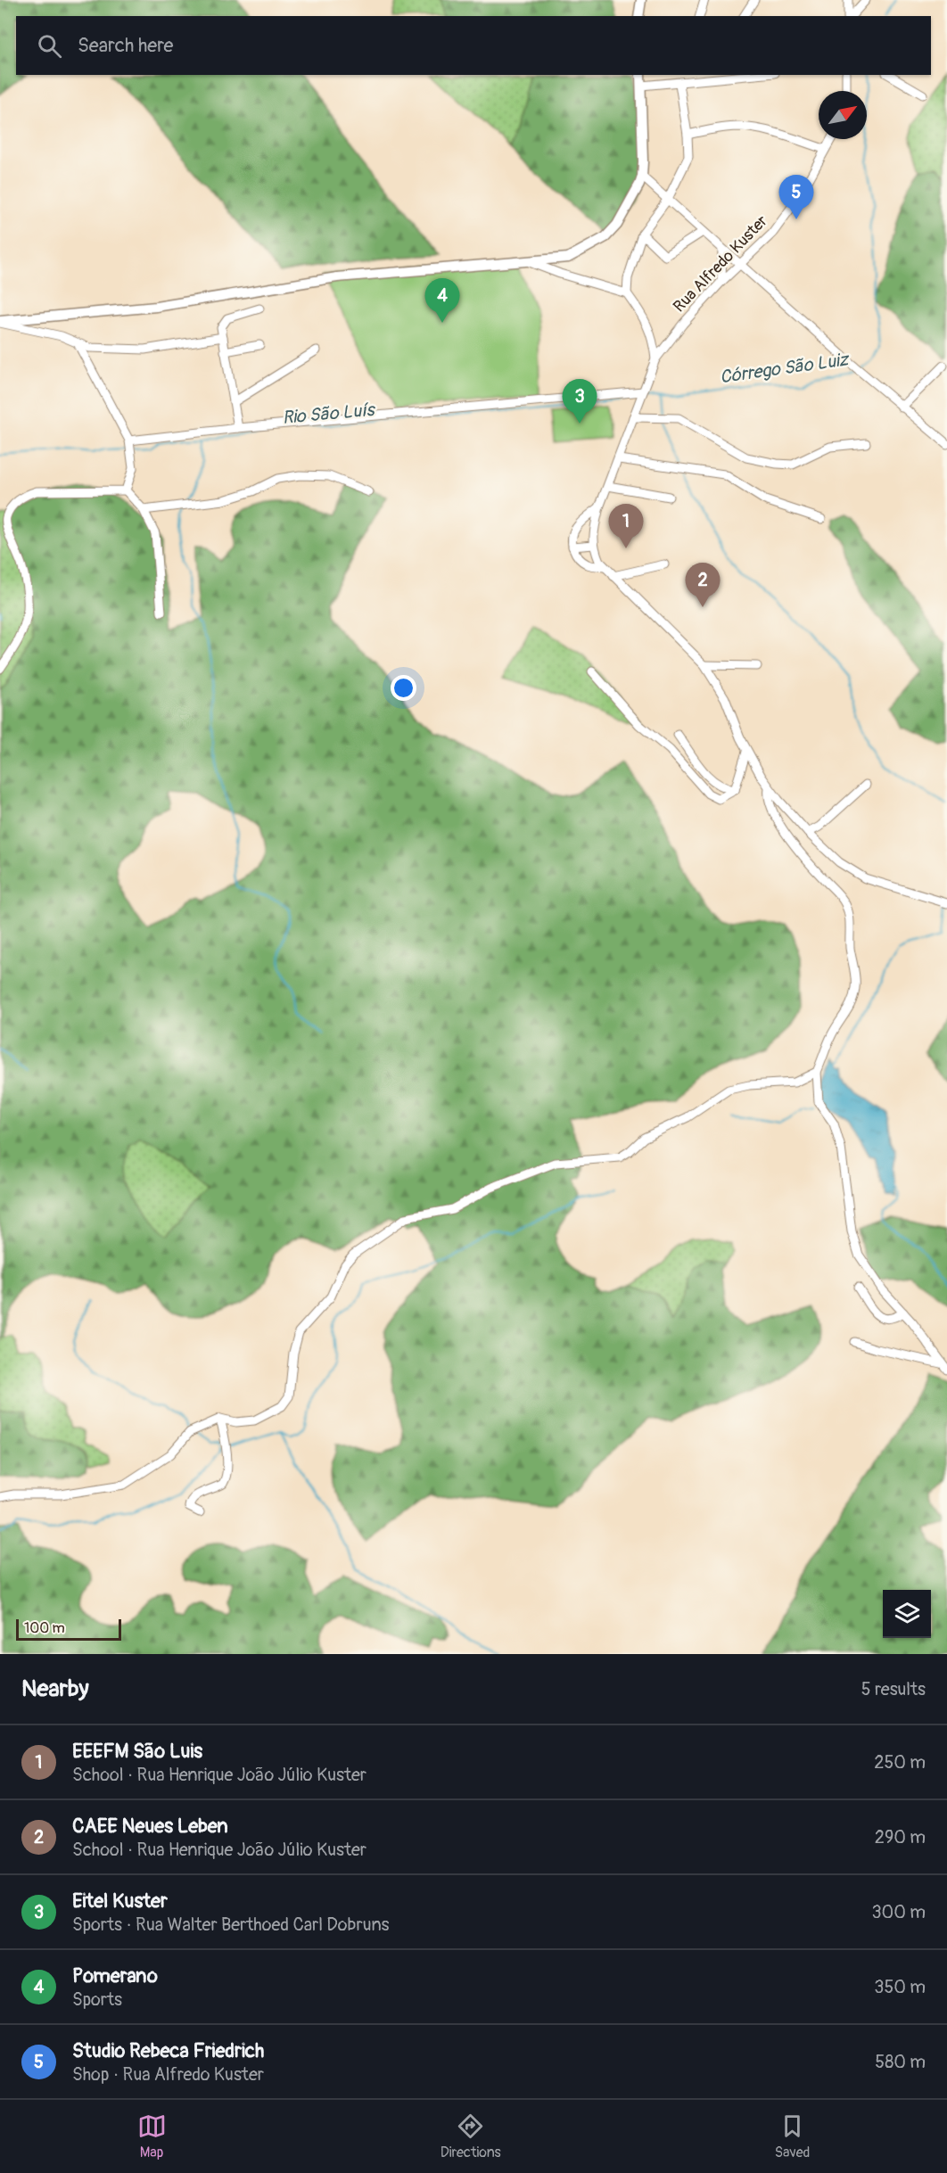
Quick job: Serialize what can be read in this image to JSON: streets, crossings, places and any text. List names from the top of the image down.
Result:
{
  "streets": {
    "street": ["Rua Alfredo Kuster"]
  },
  "water": ["Córrego São Luiz", "Rio São Luís"],
  "scale_bar": "100 m",
  "north": "top right",
  "page": {
    "search": "Search here",
    "pins": [
      "5",
      "4",
      "3",
      "1",
      "2"
    ],
    "scale": "100 m",
    "heading": ["Nearby", "5 results"],
    "list": [
      {
        "mark": "1",
        "name": "EEEFM São Luis",
        "note": "School · Rua Henrique João Júlio Kuster",
        "value": "250 m"
      },
      {
        "mark": "2",
        "name": "CAEE Neues Leben",
        "note": "School · Rua Henrique João Júlio Kuster",
        "value": "290 m"
      },
      {
        "mark": "3",
        "name": "Eitel Kuster",
        "note": "Sports · Rua Walter Berthoed Carl Dobruns",
        "value": "300 m"
      },
      {
        "mark": "4",
        "name": "Pomerano",
        "note": "Sports",
        "value": "350 m"
      },
      {
        "mark": "5",
        "name": "Studio Rebeca Friedrich",
        "note": "Shop · Rua Alfredo Kuster",
        "value": "580 m"
      }
    ],
    "nav": ["Map", "Directions", "Saved"]
  }
}
